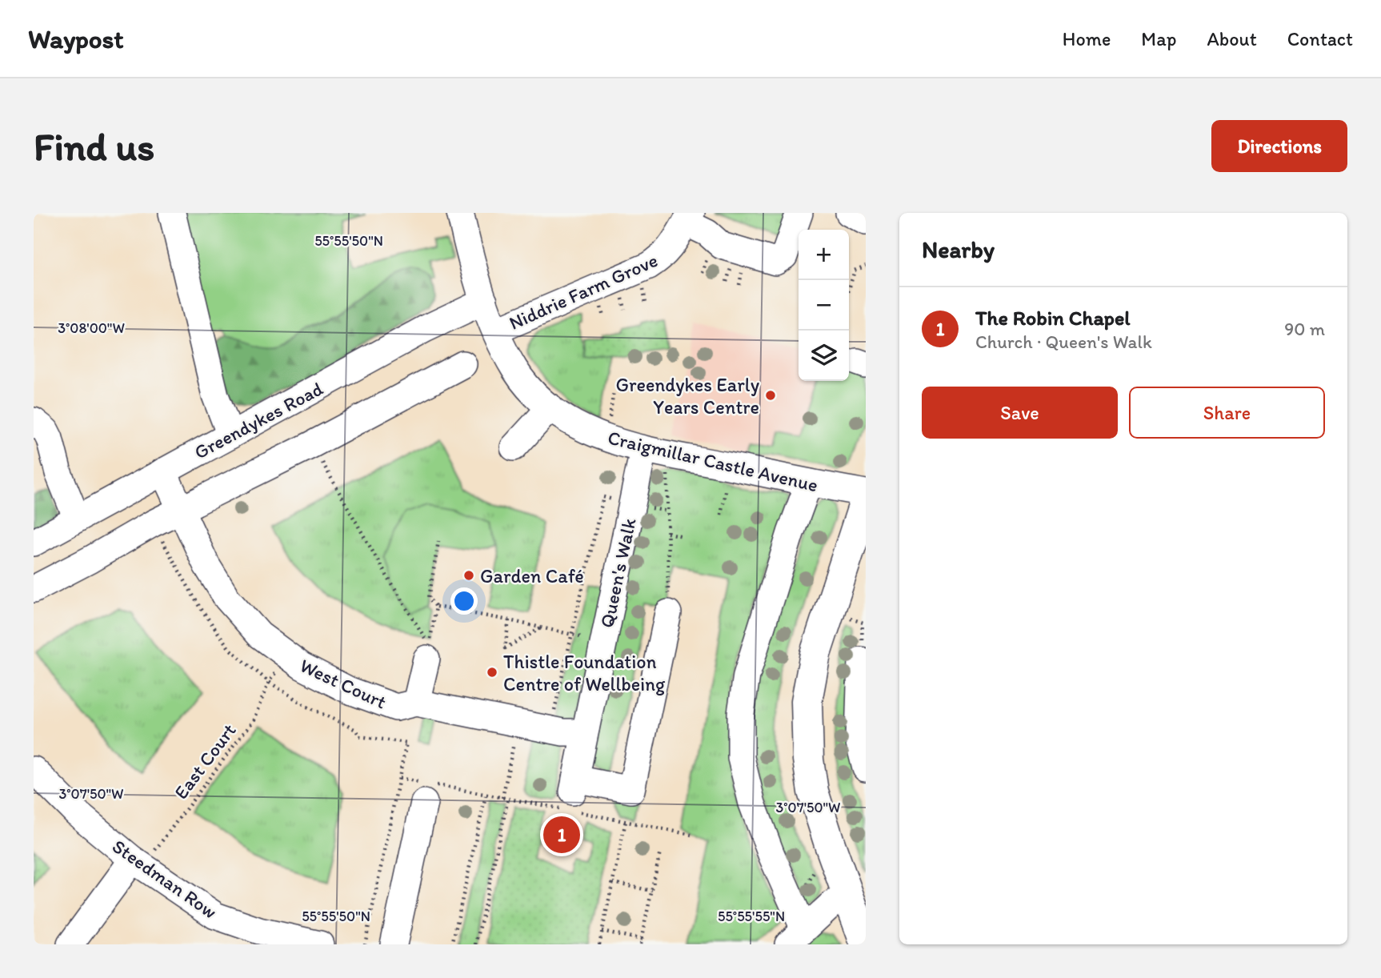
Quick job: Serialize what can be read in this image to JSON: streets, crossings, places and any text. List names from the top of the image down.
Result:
{
  "streets": {
    "street": [
      "Niddrie Farm Grove",
      "Greendykes Road",
      "Craigmillar Castle Avenue",
      "Queen's Walk",
      "West Court",
      "Steedman Row"
    ],
    "path": ["East Court"]
  },
  "crossings": [
    ["Niddrie Farm Grove", "Craigmillar Castle Avenue"],
    ["Greendykes Road", "Craigmillar Castle Avenue"],
    ["Greendykes Road", "West Court"],
    ["Craigmillar Castle Avenue", "Queen's Walk"],
    ["West Court", "East Court"],
    ["East Court", "Steedman Row"]
  ],
  "places": ["Greendykes Early Years Centre", "Garden Café", "Thistle Foundation Centre of Wellbeing"],
  "page": {
    "header": "Waypost",
    "nav": [
      "Home",
      "Map",
      "About",
      "Contact"
    ],
    "buttons": [
      "Directions",
      ["Save", "Share"]
    ],
    "title": "Find us",
    "heading": "Nearby",
    "map_buttons": ["+", "−"],
    "list": [
      {
        "mark": "1",
        "name": "The Robin Chapel",
        "note": "Church · Queen's Walk",
        "value": "90 m"
      }
    ],
    "pins": "1"
  },
  "coordinates": [
    "55°55'50\"N",
    "3°08'00\"W",
    "3°07'50\"W",
    "55°55'55\"N"
  ]
}
